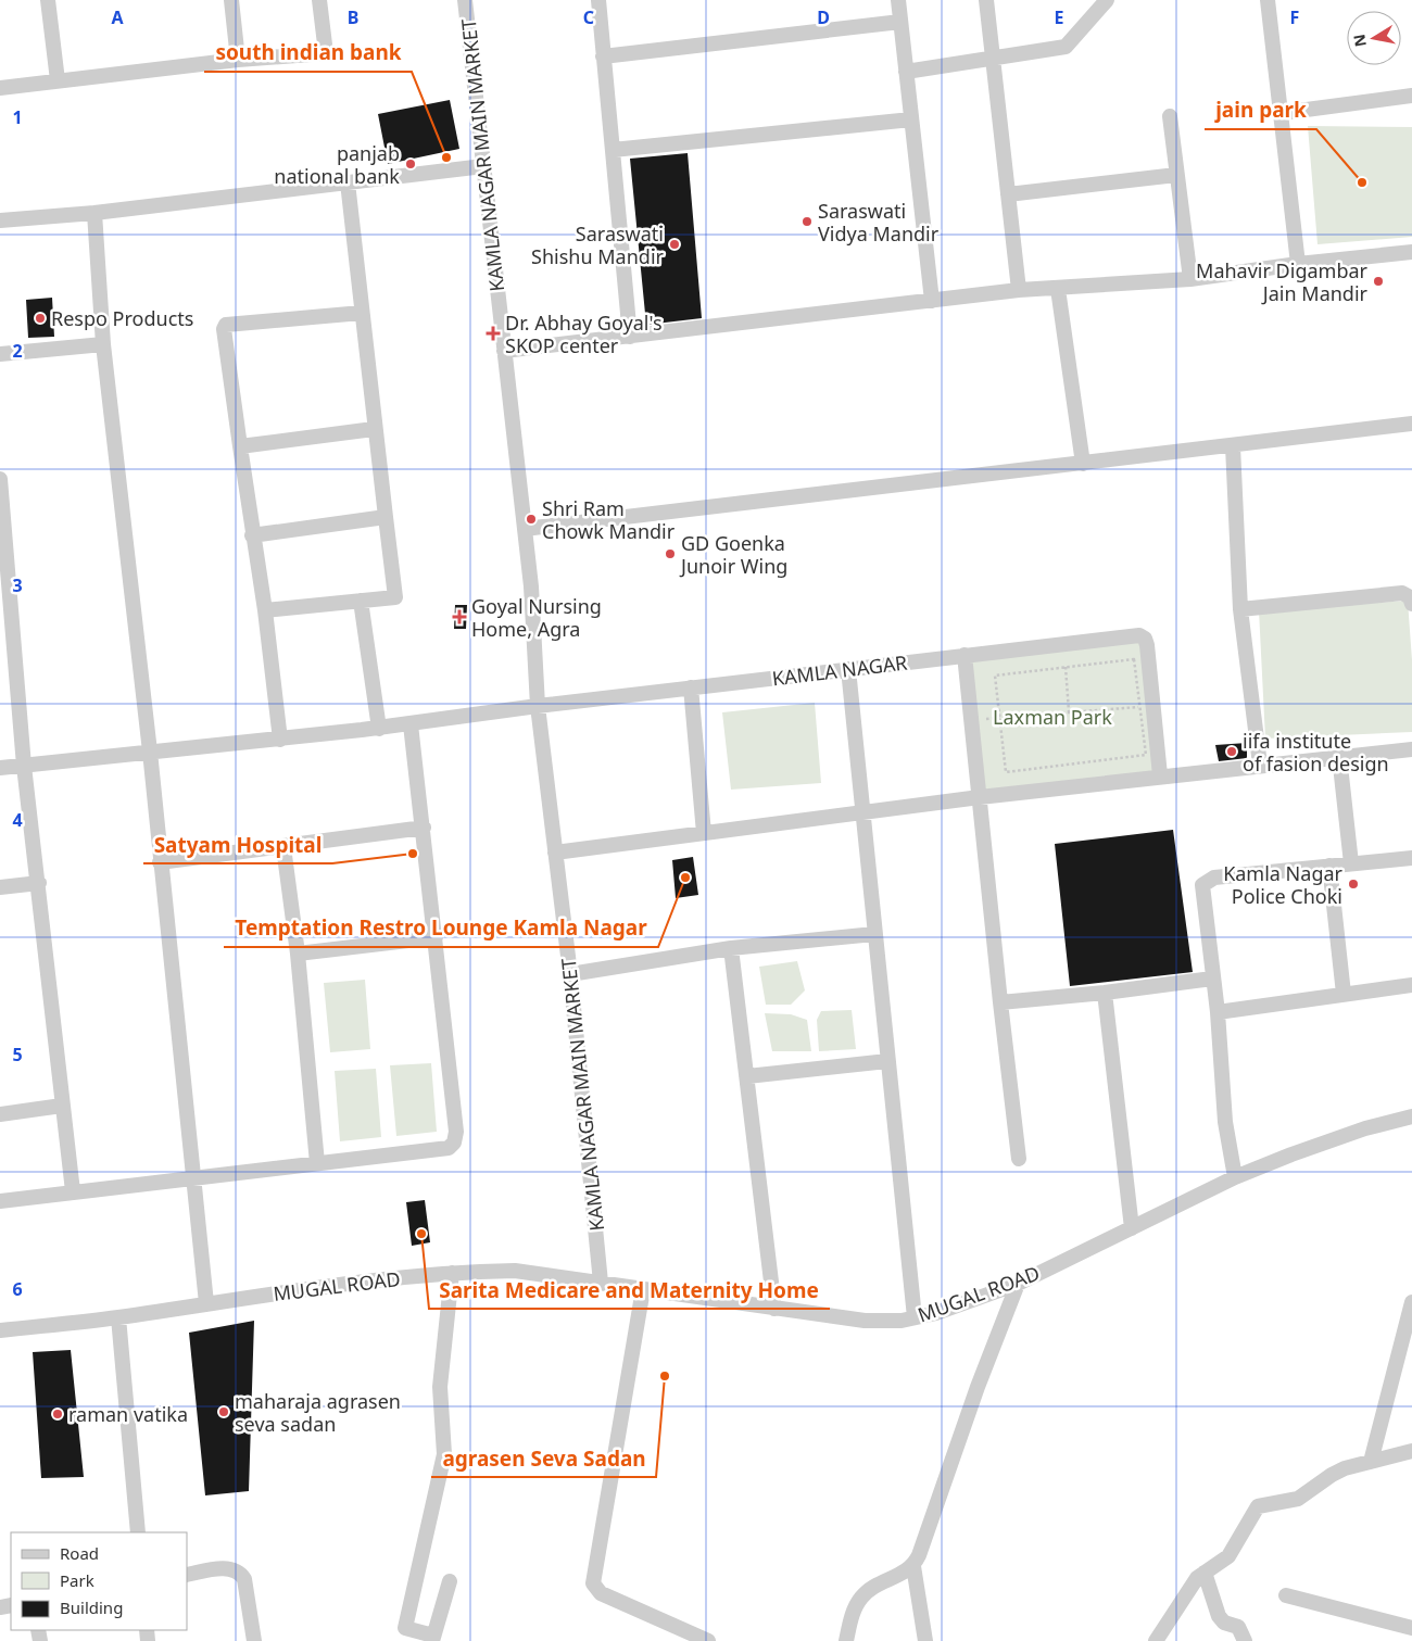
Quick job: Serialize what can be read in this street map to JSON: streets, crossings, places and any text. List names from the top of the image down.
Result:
{
  "streets": {
    "street": ["KAMLA NAGAR MAIN MARKET", "KAMLA NAGAR", "MUGAL ROAD"]
  },
  "crossings": [
    ["KAMLA NAGAR MAIN MARKET", "KAMLA NAGAR"],
    ["KAMLA NAGAR MAIN MARKET", "MUGAL ROAD"]
  ],
  "parks": ["Laxman Park"],
  "places": {
    "other": [
      "south indian bank",
      "panjab national bank",
      "jain park",
      "Saraswati Vidya Mandir",
      "Saraswati Shishu Mandir",
      "Mahavir Digambar Jain Mandir",
      "Respo Products",
      "Shri Ram Chowk Mandir",
      "GD Goenka Junoir Wing",
      "iifa institute of fasion design",
      "Satyam Hospital",
      "Temptation Restro Lounge Kamla Nagar",
      "Kamla Nagar Police Choki",
      "Sarita Medicare and Maternity Home",
      "agrasen Seva Sadan",
      "maharaja agrasen seva sadan",
      "raman vatika"
    ],
    "health": ["Dr. Abhay Goyal's SKOP center", "Goyal Nursing Home, Agra"]
  },
  "legend": ["Road", "Park", "Building"],
  "north": "left",
  "grid": {
    "columns": [
      "A",
      "B",
      "C",
      "D",
      "E",
      "F"
    ],
    "rows": [
      "1",
      "2",
      "3",
      "4",
      "5",
      "6"
    ]
  }
}
